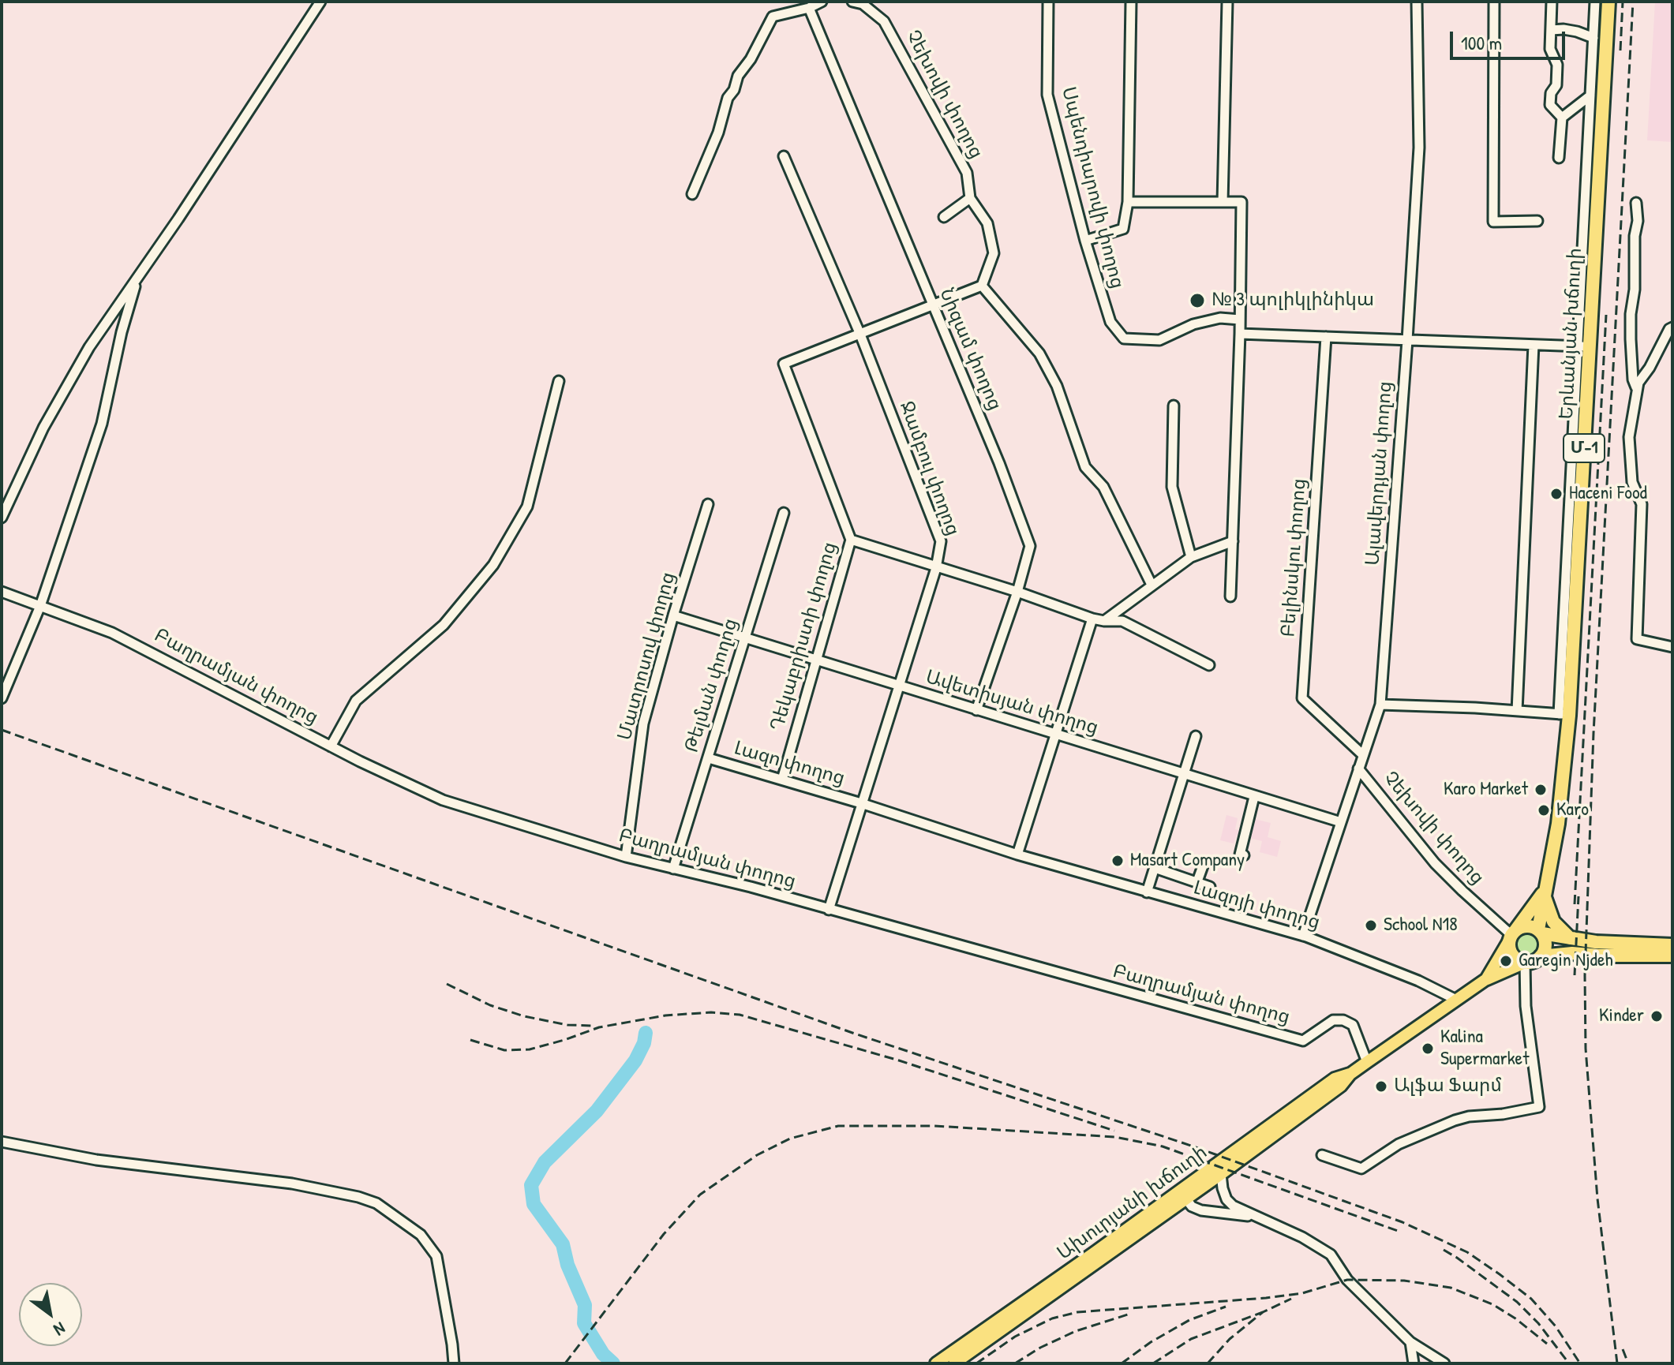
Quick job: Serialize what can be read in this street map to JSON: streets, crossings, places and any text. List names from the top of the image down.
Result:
{
  "streets": {
    "highway": ["Երևանյան խճուղի", "Մ-1"],
    "main road": ["Ախուրյանի խճուղի"],
    "street": [
      "Չեխովի փողոց",
      "Սպենդիարովի փողոց",
      "Նիզամ փողոց",
      "Ջամբուլ փողոց",
      "Ալավերդյան փողոց",
      "Բելինսկու փողոց",
      "Դեկաբրիստի փողոց",
      "Մատրոսով փողոց",
      "Բաղրամյան փողոց",
      "Թելման փողոց",
      "Ավետիսյան փողոց",
      "Լազո փողոց",
      "Լազոյի փողոց"
    ]
  },
  "crossings": [
    ["Չեխովի փողոց", "Երևանյան խճուղի"],
    ["Չեխովի փողոց", "Ալավերդյան փողոց"],
    ["Չեխովի փողոց", "Ախուրյանի խճուղի"],
    ["Երևանյան խճուղի", "Ախուրյանի խճուղի"],
    ["Նիզամ փողոց", "Ավետիսյան փողոց"],
    ["Ջամբուլ փողոց", "Դեկաբրիստի փողոց"],
    ["Ջամբուլ փողոց", "Բաղրամյան փողոց"],
    ["Ջամբուլ փողոց", "Ավետիսյան փողոց"],
    ["Ջամբուլ փողոց", "Լազո փողոց"],
    ["Ջամբուլ փողոց", "Լազոյի փողոց"],
    ["Ալավերդյան փողոց", "Բելինսկու փողոց"],
    ["Ալավերդյան փողոց", "Ավետիսյան փողոց"],
    ["Ալավերդյան փողոց", "Լազոյի փողոց"],
    ["Դեկաբրիստի փողոց", "Ավետիսյան փողոց"],
    ["Դեկաբրիստի փողոց", "Լազո փողոց"],
    ["Մատրոսով փողոց", "Բաղրամյան փողոց"],
    ["Մատրոսով փողոց", "Ավետիսյան փողոց"],
    ["Բաղրամյան փողոց", "Թելման փողոց"],
    ["Բաղրամյան փողոց", "Ախուրյանի խճուղի"],
    ["Թելման փողոց", "Ավետիսյան փողոց"],
    ["Թելման փողոց", "Լազո փողոց"],
    ["Լազո փողոց", "Լազոյի փողոց"],
    ["Լազոյի փողոց", "Ախուրյանի խճուղի"]
  ],
  "places": [
    "№ 3 պոլիկլինիկա",
    "Haceni Food",
    "Karo Market",
    "Karo",
    "Masart Company",
    "School N18",
    "Garegin Njdeh",
    "Kinder",
    "Kalina Supermarket",
    "Ալֆա Ֆարմ"
  ],
  "scale_bar": "100 m",
  "north": "bottom right"
}
